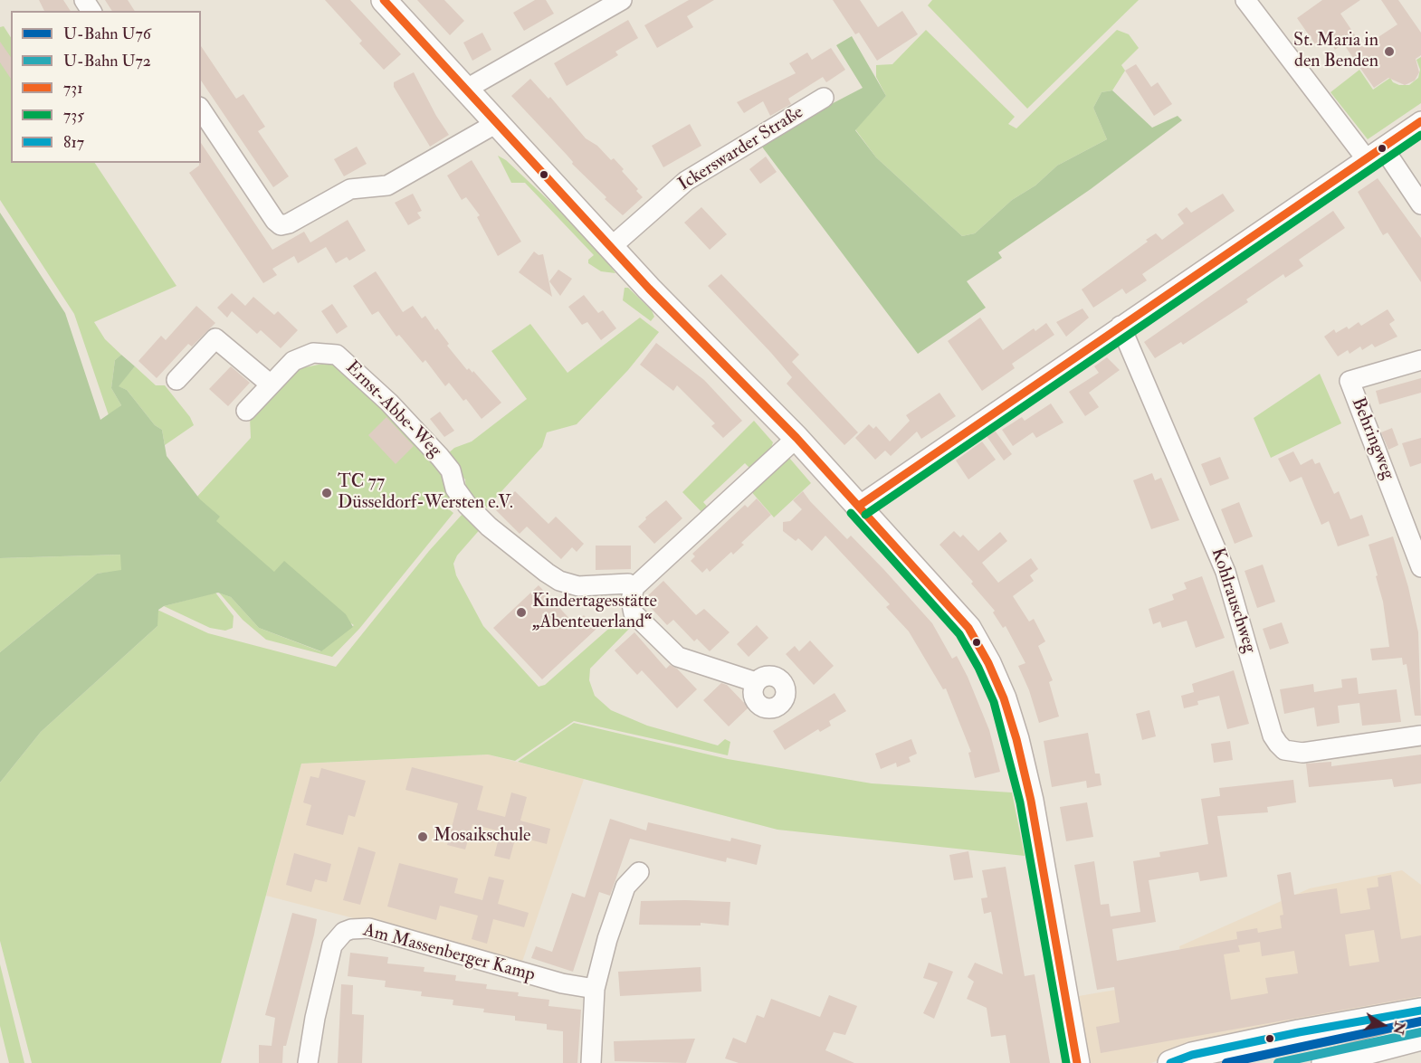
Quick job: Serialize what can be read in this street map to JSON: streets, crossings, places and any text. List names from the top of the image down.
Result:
{
  "streets": {
    "street": [
      "Ickerswarder Straße",
      "Ernst-Abbe-Weg",
      "Behringweg",
      "Kohlrauschweg",
      "Am Massenberger Kamp"
    ]
  },
  "places": [
    "St. Maria in den Benden",
    "TC 77 Düsseldorf-Wersten e.V.",
    "Kindertagesstätte „Abenteuerland“",
    "Mosaikschule"
  ],
  "lines": [
    "transit line 731",
    "transit line 735",
    "transit line 817",
    "metro line U76",
    "metro line U72"
  ],
  "legend": [
    "U-Bahn U76",
    "U-Bahn U72",
    "731",
    "735",
    "817"
  ],
  "north": "right"
}
